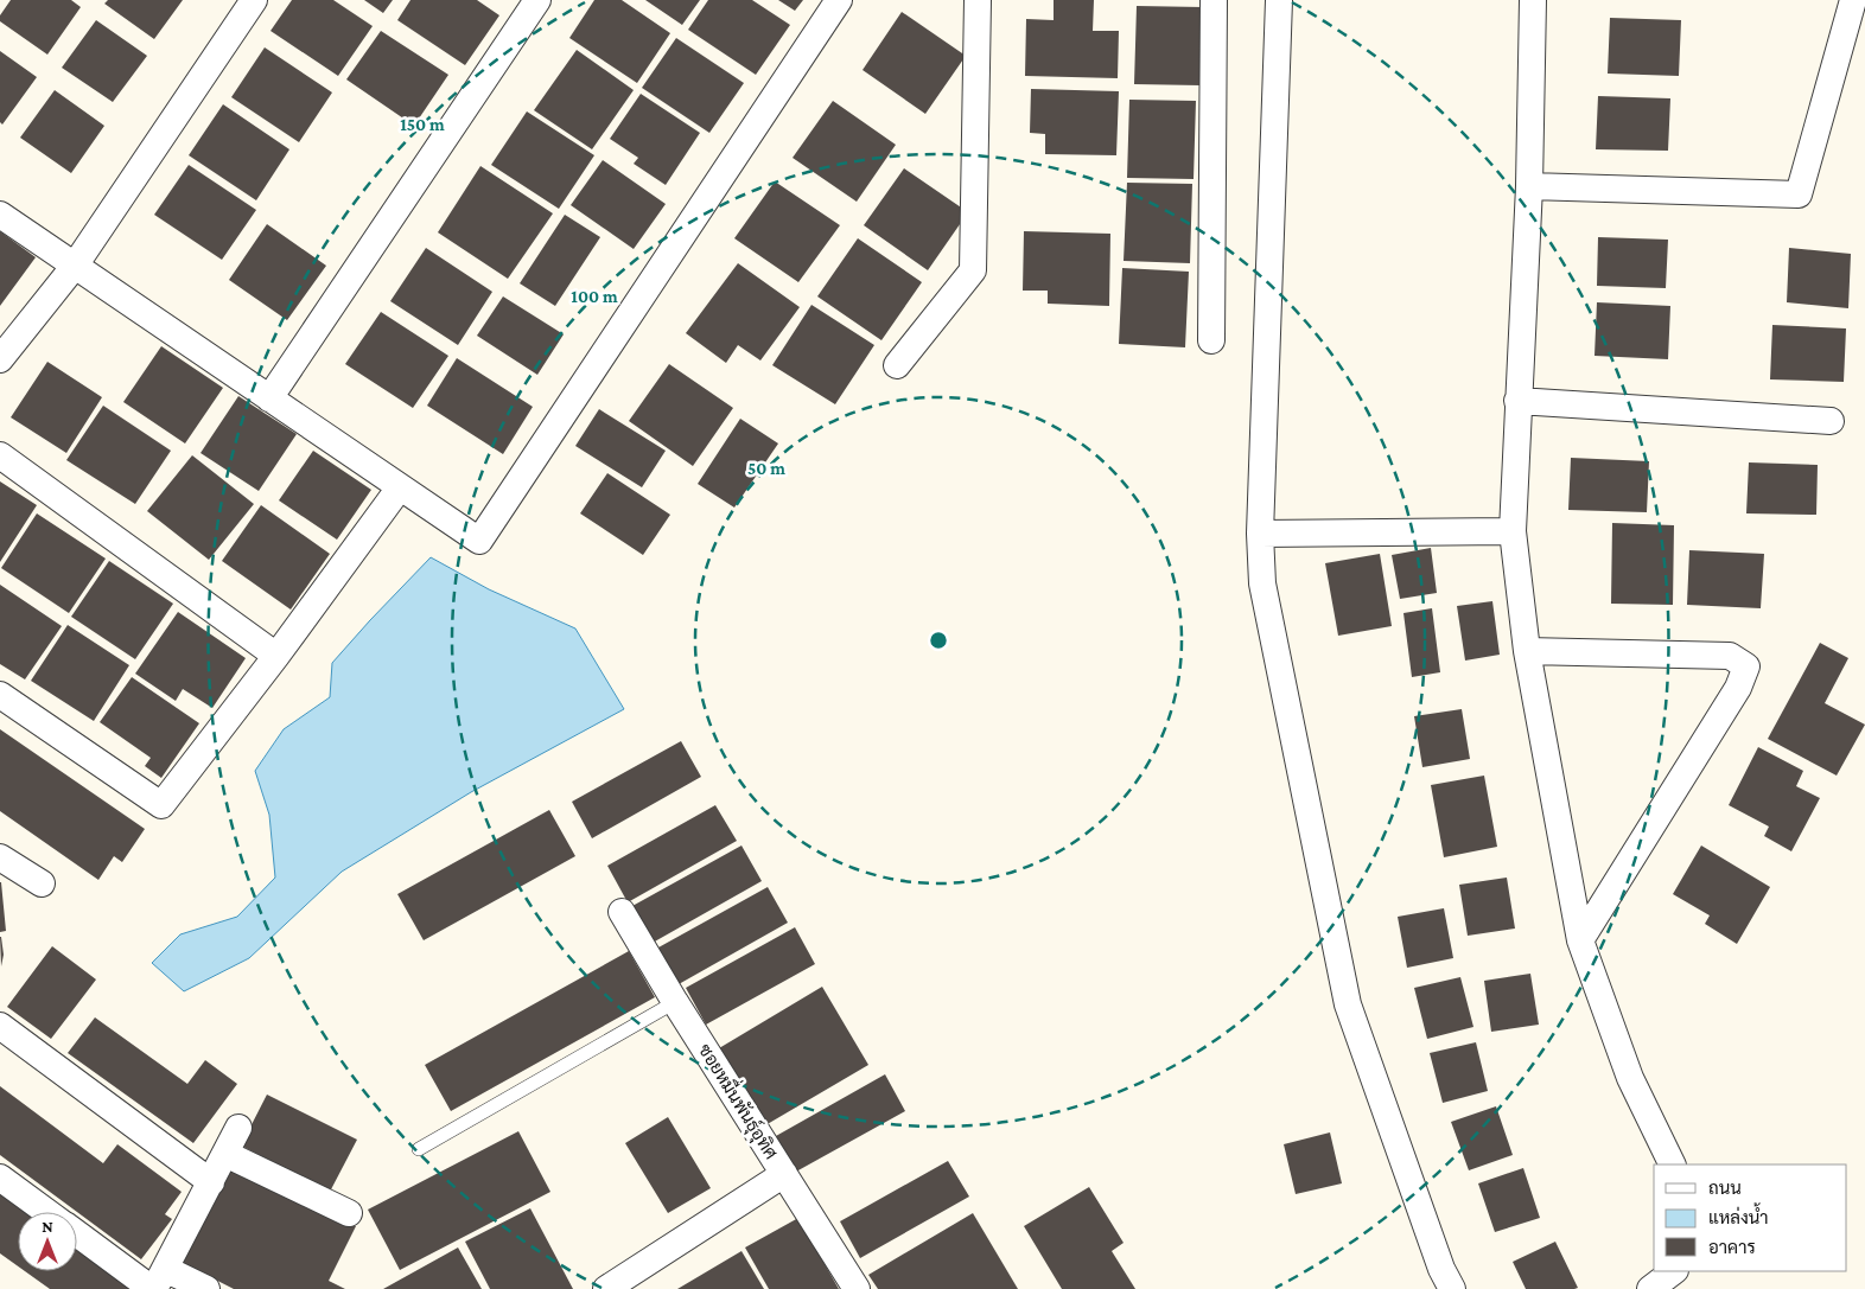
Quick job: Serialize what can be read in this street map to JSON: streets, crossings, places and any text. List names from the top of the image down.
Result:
{
  "streets": {
    "street": ["ซอยหมื่นพันธุ์อุทิศ"]
  },
  "legend": ["ถนน", "แหล่งน้ำ", "อาคาร"],
  "north": "top",
  "rings": ["150 m", "100 m", "50 m"]
}
